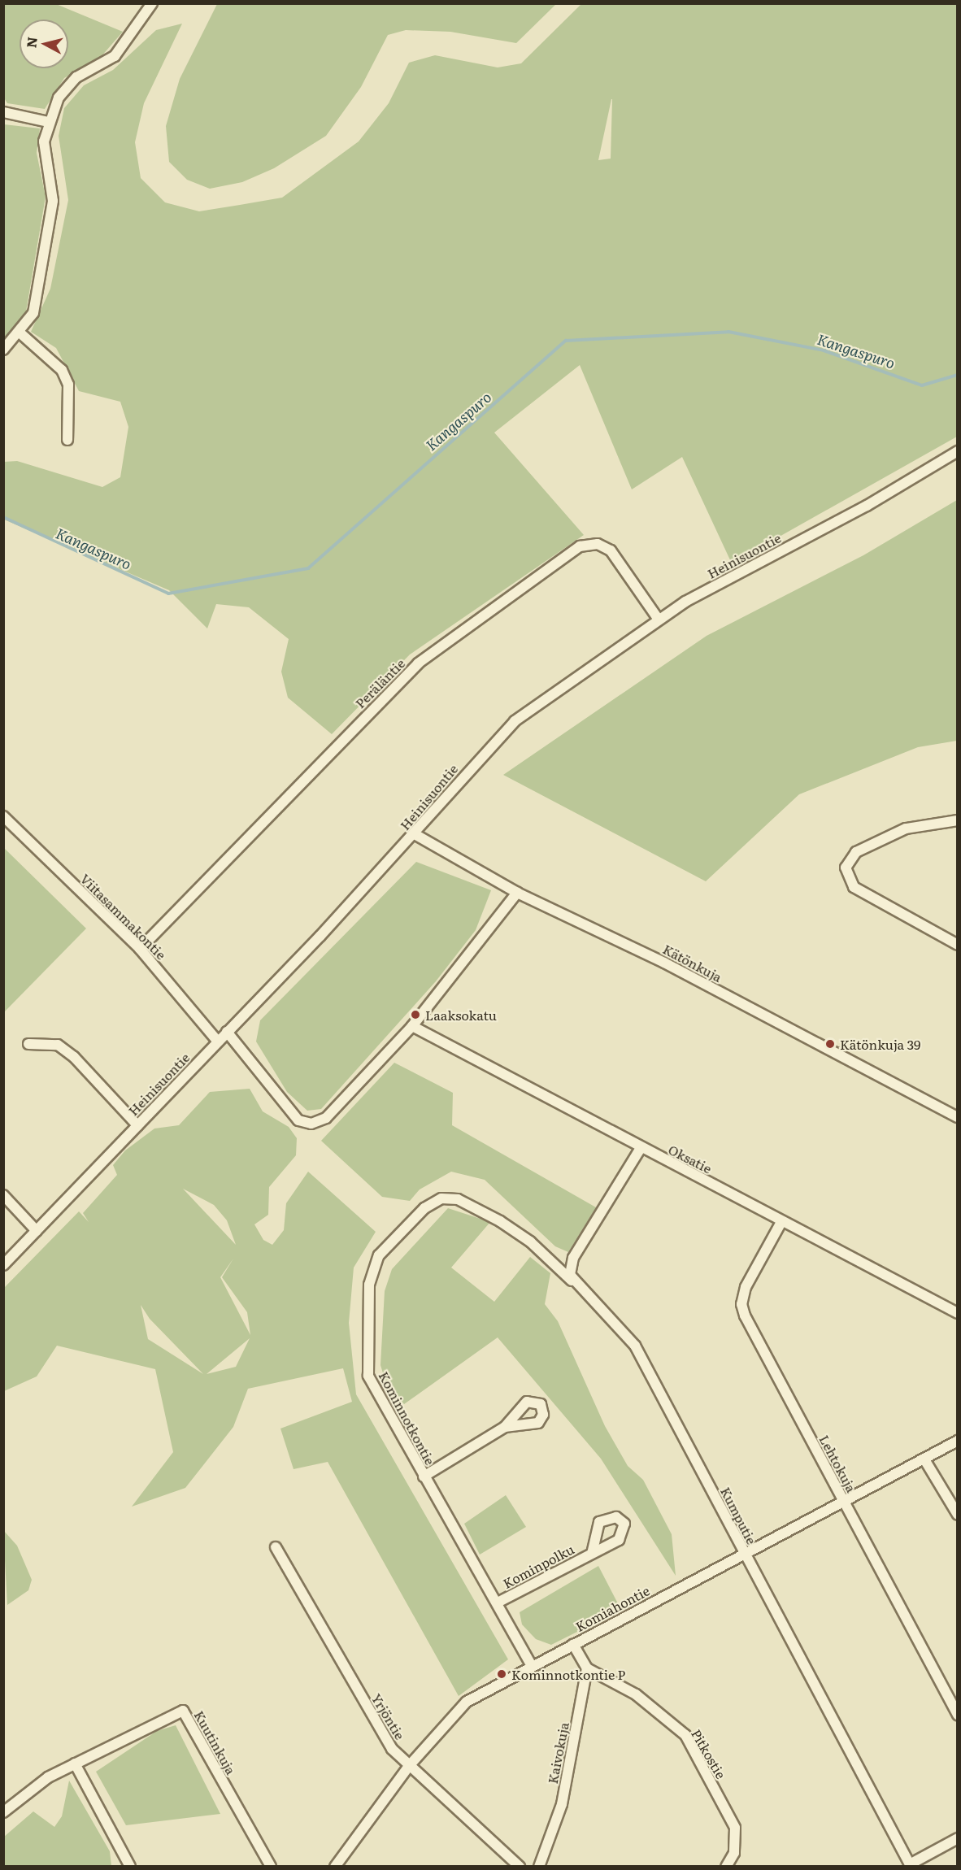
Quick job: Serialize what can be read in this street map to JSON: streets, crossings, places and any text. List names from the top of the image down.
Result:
{
  "streets": {
    "street": [
      "Heinisuontie",
      "Peräläntie",
      "Viitasammakontie",
      "Kätönkuja",
      "Oksatie",
      "Kominnotkontie",
      "Lehtokuja",
      "Kumputie",
      "Kominpolku",
      "Komiahontie",
      "Yrjöntie",
      "Kuutinkuja",
      "Kaivokuja",
      "Pitkostie"
    ]
  },
  "crossings": [
    ["Heinisuontie", "Peräläntie"],
    ["Heinisuontie", "Viitasammakontie"],
    ["Heinisuontie", "Kätönkuja"],
    ["Peräläntie", "Viitasammakontie"],
    ["Oksatie", "Lehtokuja"],
    ["Kominnotkontie", "Kumputie"],
    ["Kominnotkontie", "Kominpolku"],
    ["Kominnotkontie", "Komiahontie"],
    ["Lehtokuja", "Komiahontie"],
    ["Kumputie", "Komiahontie"],
    ["Komiahontie", "Yrjöntie"],
    ["Kaivokuja", "Pitkostie"]
  ],
  "water": ["Kangaspuro"],
  "places": ["Laaksokatu", "Kätönkuja 39", "Kominnotkontie P"],
  "north": "left"
}
